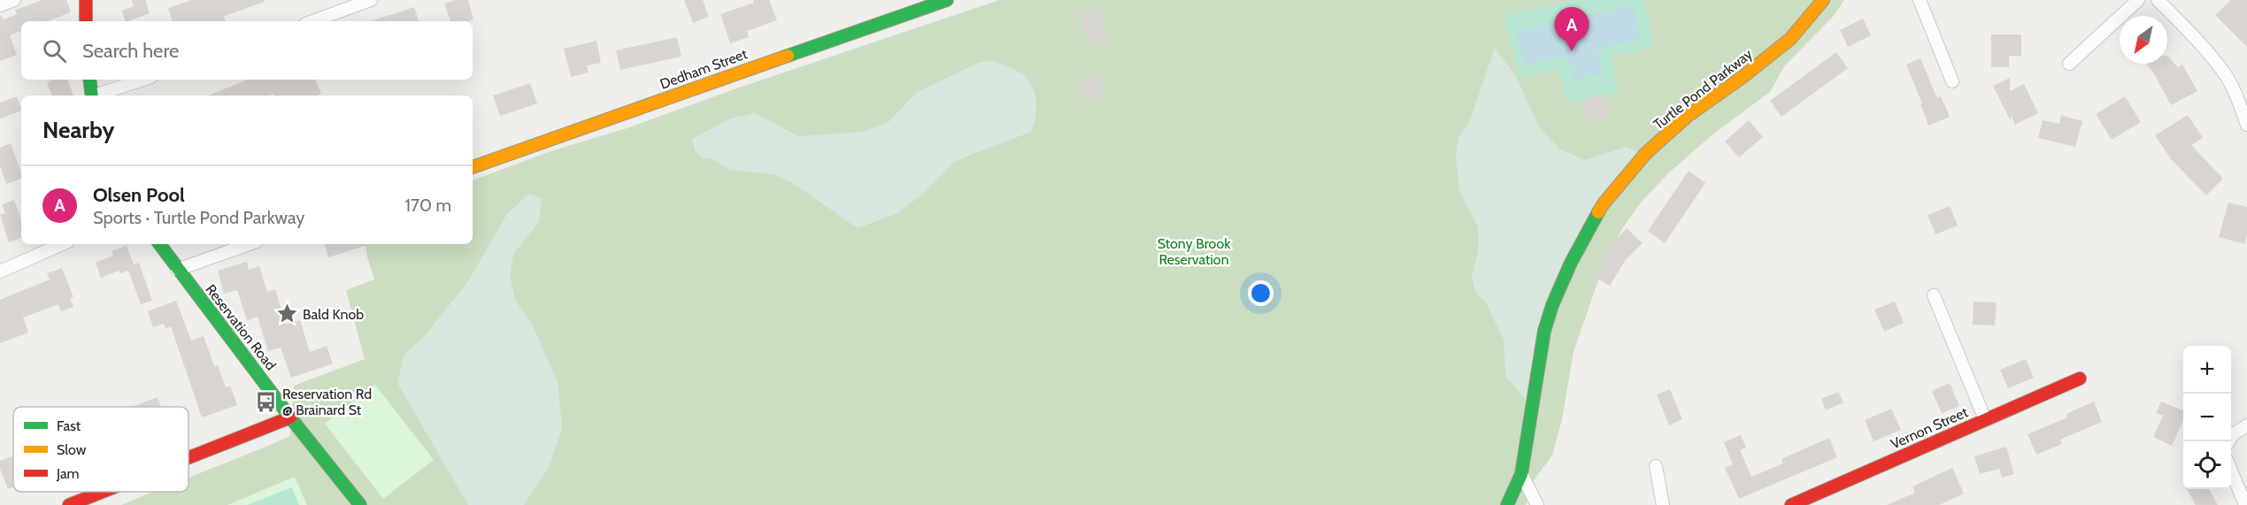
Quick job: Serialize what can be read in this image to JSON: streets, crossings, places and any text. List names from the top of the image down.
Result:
{
  "streets": {
    "street": [
      "Dedham Street",
      "Turtle Pond Parkway",
      "Reservation Road",
      "Vernon Street"
    ]
  },
  "parks": ["Stony Brook Reservation"],
  "places": {
    "place": ["Bald Knob"],
    "bus stop": ["Reservation Rd @ Brainard St"]
  },
  "legend": ["Fast", "Slow", "Jam"],
  "north": "bottom left",
  "page": {
    "pins": "A",
    "search": "Search here",
    "heading": "Nearby",
    "list": [
      {
        "mark": "A",
        "name": "Olsen Pool",
        "note": "Sports · Turtle Pond Parkway",
        "value": "170 m"
      }
    ],
    "map_buttons": ["+", "−"]
  }
}
